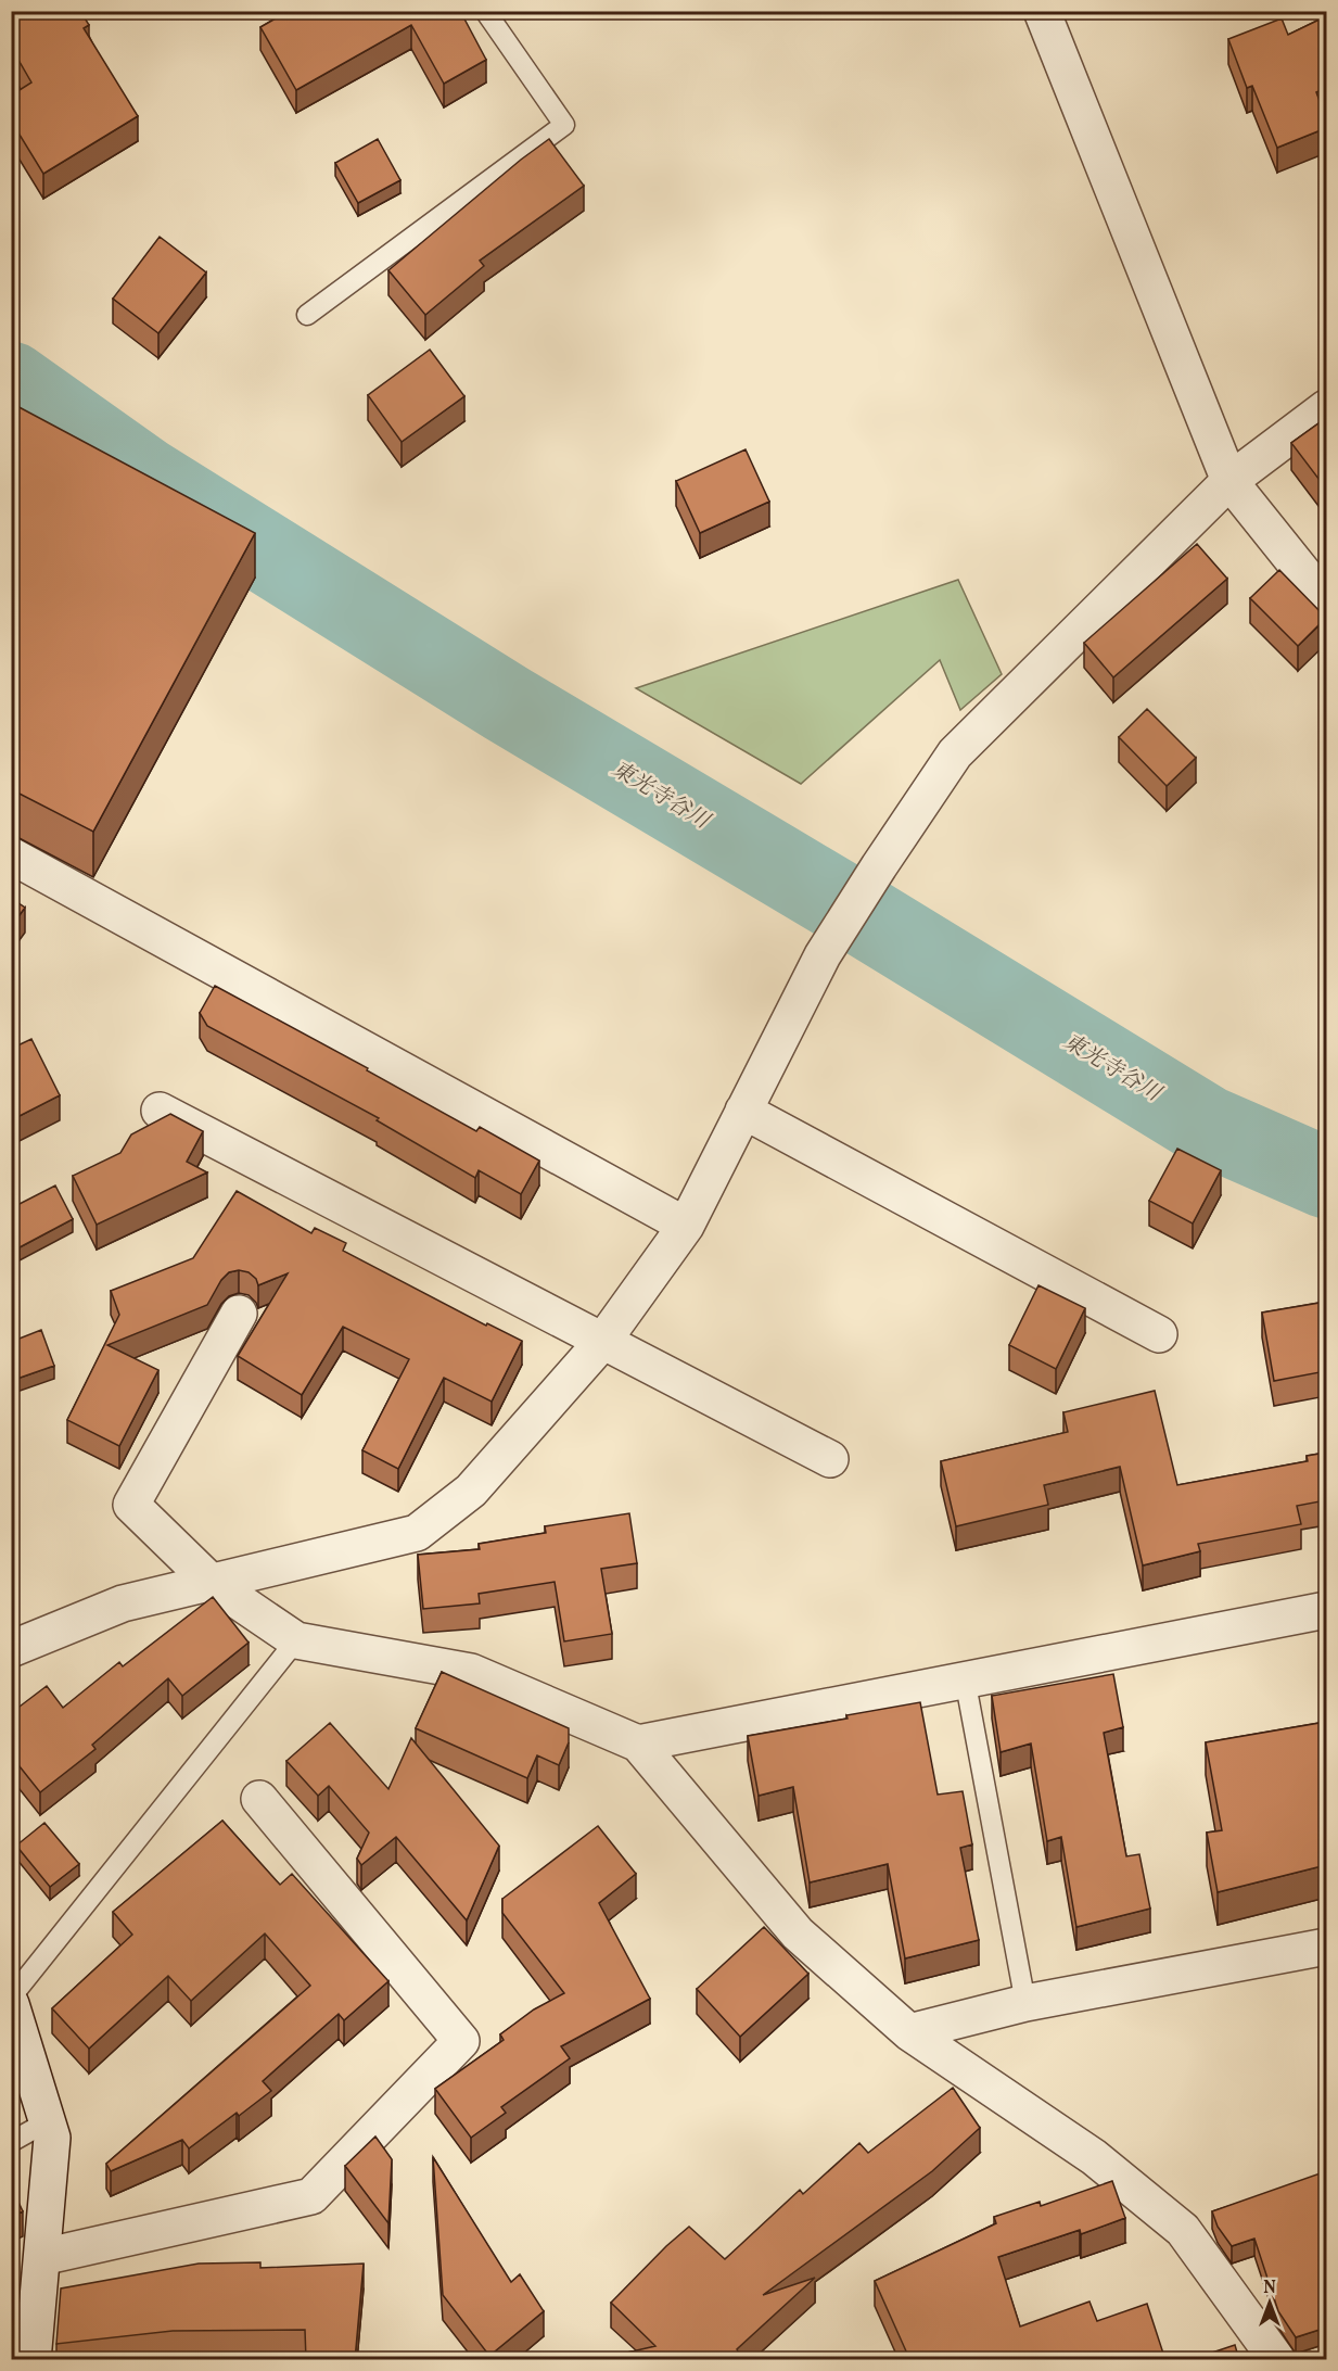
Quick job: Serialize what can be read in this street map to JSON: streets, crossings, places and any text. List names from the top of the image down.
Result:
{
  "water": ["東光寺谷川"],
  "north": "top"
}
